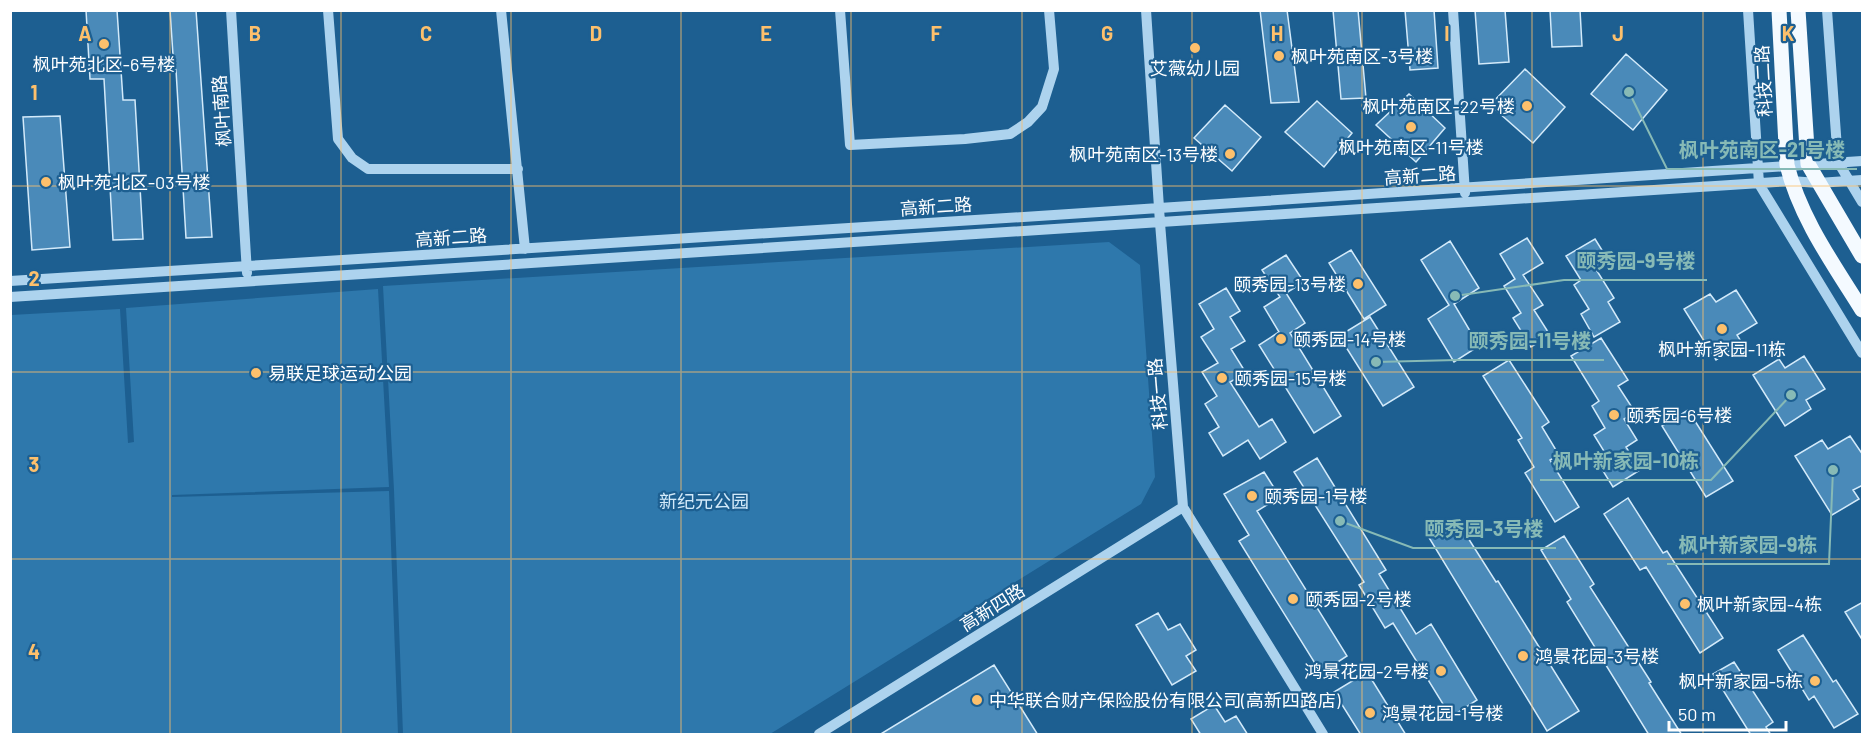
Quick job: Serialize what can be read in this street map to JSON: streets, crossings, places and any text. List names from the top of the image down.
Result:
{
  "streets": {
    "main road": ["科技二路"],
    "street": [
      "枫叶南路",
      "高新二路",
      "科技一路",
      "高新四路"
    ]
  },
  "crossings": [
    ["科技二路", "高新二路"],
    ["枫叶南路", "高新二路"],
    ["高新二路", "科技一路"],
    ["科技一路", "高新四路"]
  ],
  "parks": ["新纪元公园"],
  "places": [
    "枫叶苑北区-6号楼",
    "艾薇幼儿园",
    "枫叶苑南区-3号楼",
    "枫叶苑南区-21号楼",
    "枫叶苑南区-22号楼",
    "枫叶苑南区-11号楼",
    "枫叶苑南区-13号楼",
    "枫叶苑北区-03号楼",
    "颐秀园-13号楼",
    "颐秀园-9号楼",
    "枫叶新家园-11栋",
    "颐秀园-14号楼",
    "颐秀园-11号楼",
    "易联足球运动公园",
    "颐秀园-15号楼",
    "枫叶新家园-10栋",
    "颐秀园-6号楼",
    "枫叶新家园-9栋",
    "颐秀园-1号楼",
    "颐秀园-3号楼",
    "颐秀园-2号楼",
    "枫叶新家园-4栋",
    "鸿景花园-3号楼",
    "鸿景花园-2号楼",
    "枫叶新家园-5栋",
    "中华联合财产保险股份有限公司(高新四路店)",
    "鸿景花园-1号楼"
  ],
  "scale_bar": "50 m",
  "grid": {
    "columns": [
      "A",
      "B",
      "C",
      "D",
      "E",
      "F",
      "G",
      "H",
      "I",
      "J",
      "K"
    ],
    "rows": [
      "1",
      "2",
      "3",
      "4"
    ]
  }
}
